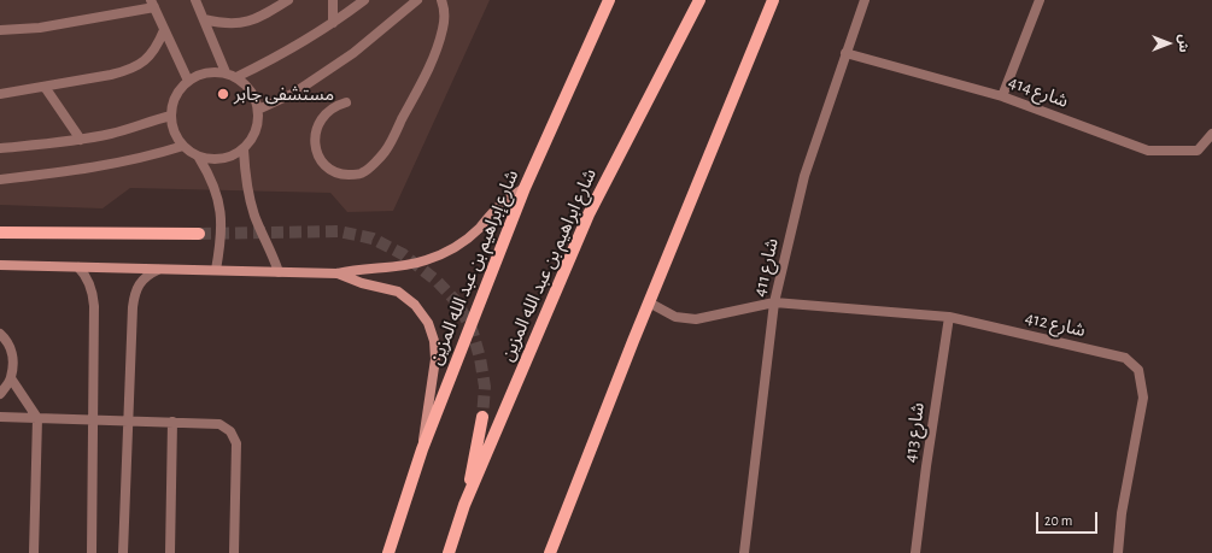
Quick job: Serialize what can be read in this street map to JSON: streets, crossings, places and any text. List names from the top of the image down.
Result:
{
  "streets": {
    "main road": ["شارع ابراهيم بن عبد الله المزين", "شارع إبراهيم بن عبد الله المزين"],
    "street": [
      "شارع 414",
      "شارع 411",
      "شارع 412",
      "شارع 413"
    ]
  },
  "crossings": [
    ["شارع 414", "شارع 411"],
    ["شارع 411", "شارع 412"],
    ["شارع 412", "شارع 413"]
  ],
  "places": ["مستشفى جابر"],
  "scale_bar": "20 m",
  "north": "right"
}
